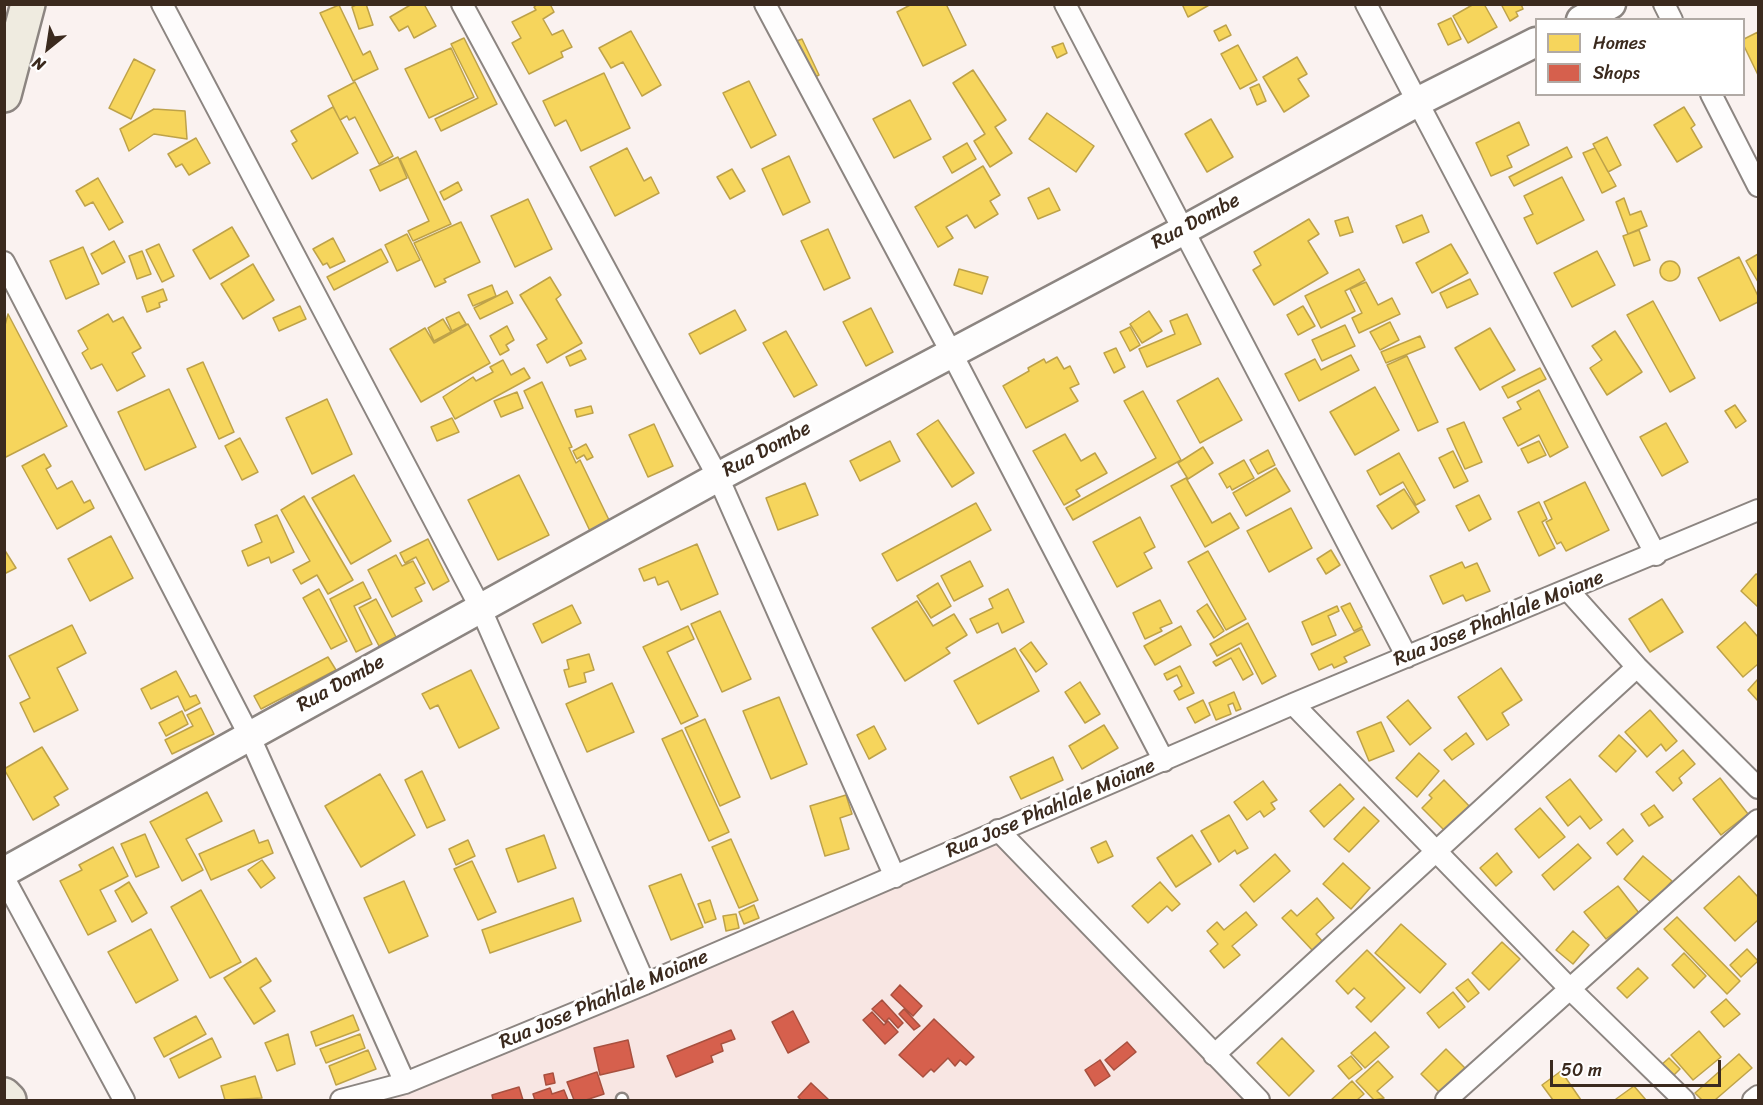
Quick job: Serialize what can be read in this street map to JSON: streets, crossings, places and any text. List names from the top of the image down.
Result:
{
  "streets": {
    "street": ["Rua Dombe", "Rua Jose Phahlale Moiane"]
  },
  "legend": ["Homes", "Shops"],
  "scale_bar": "50 m",
  "north": "bottom left"
}
